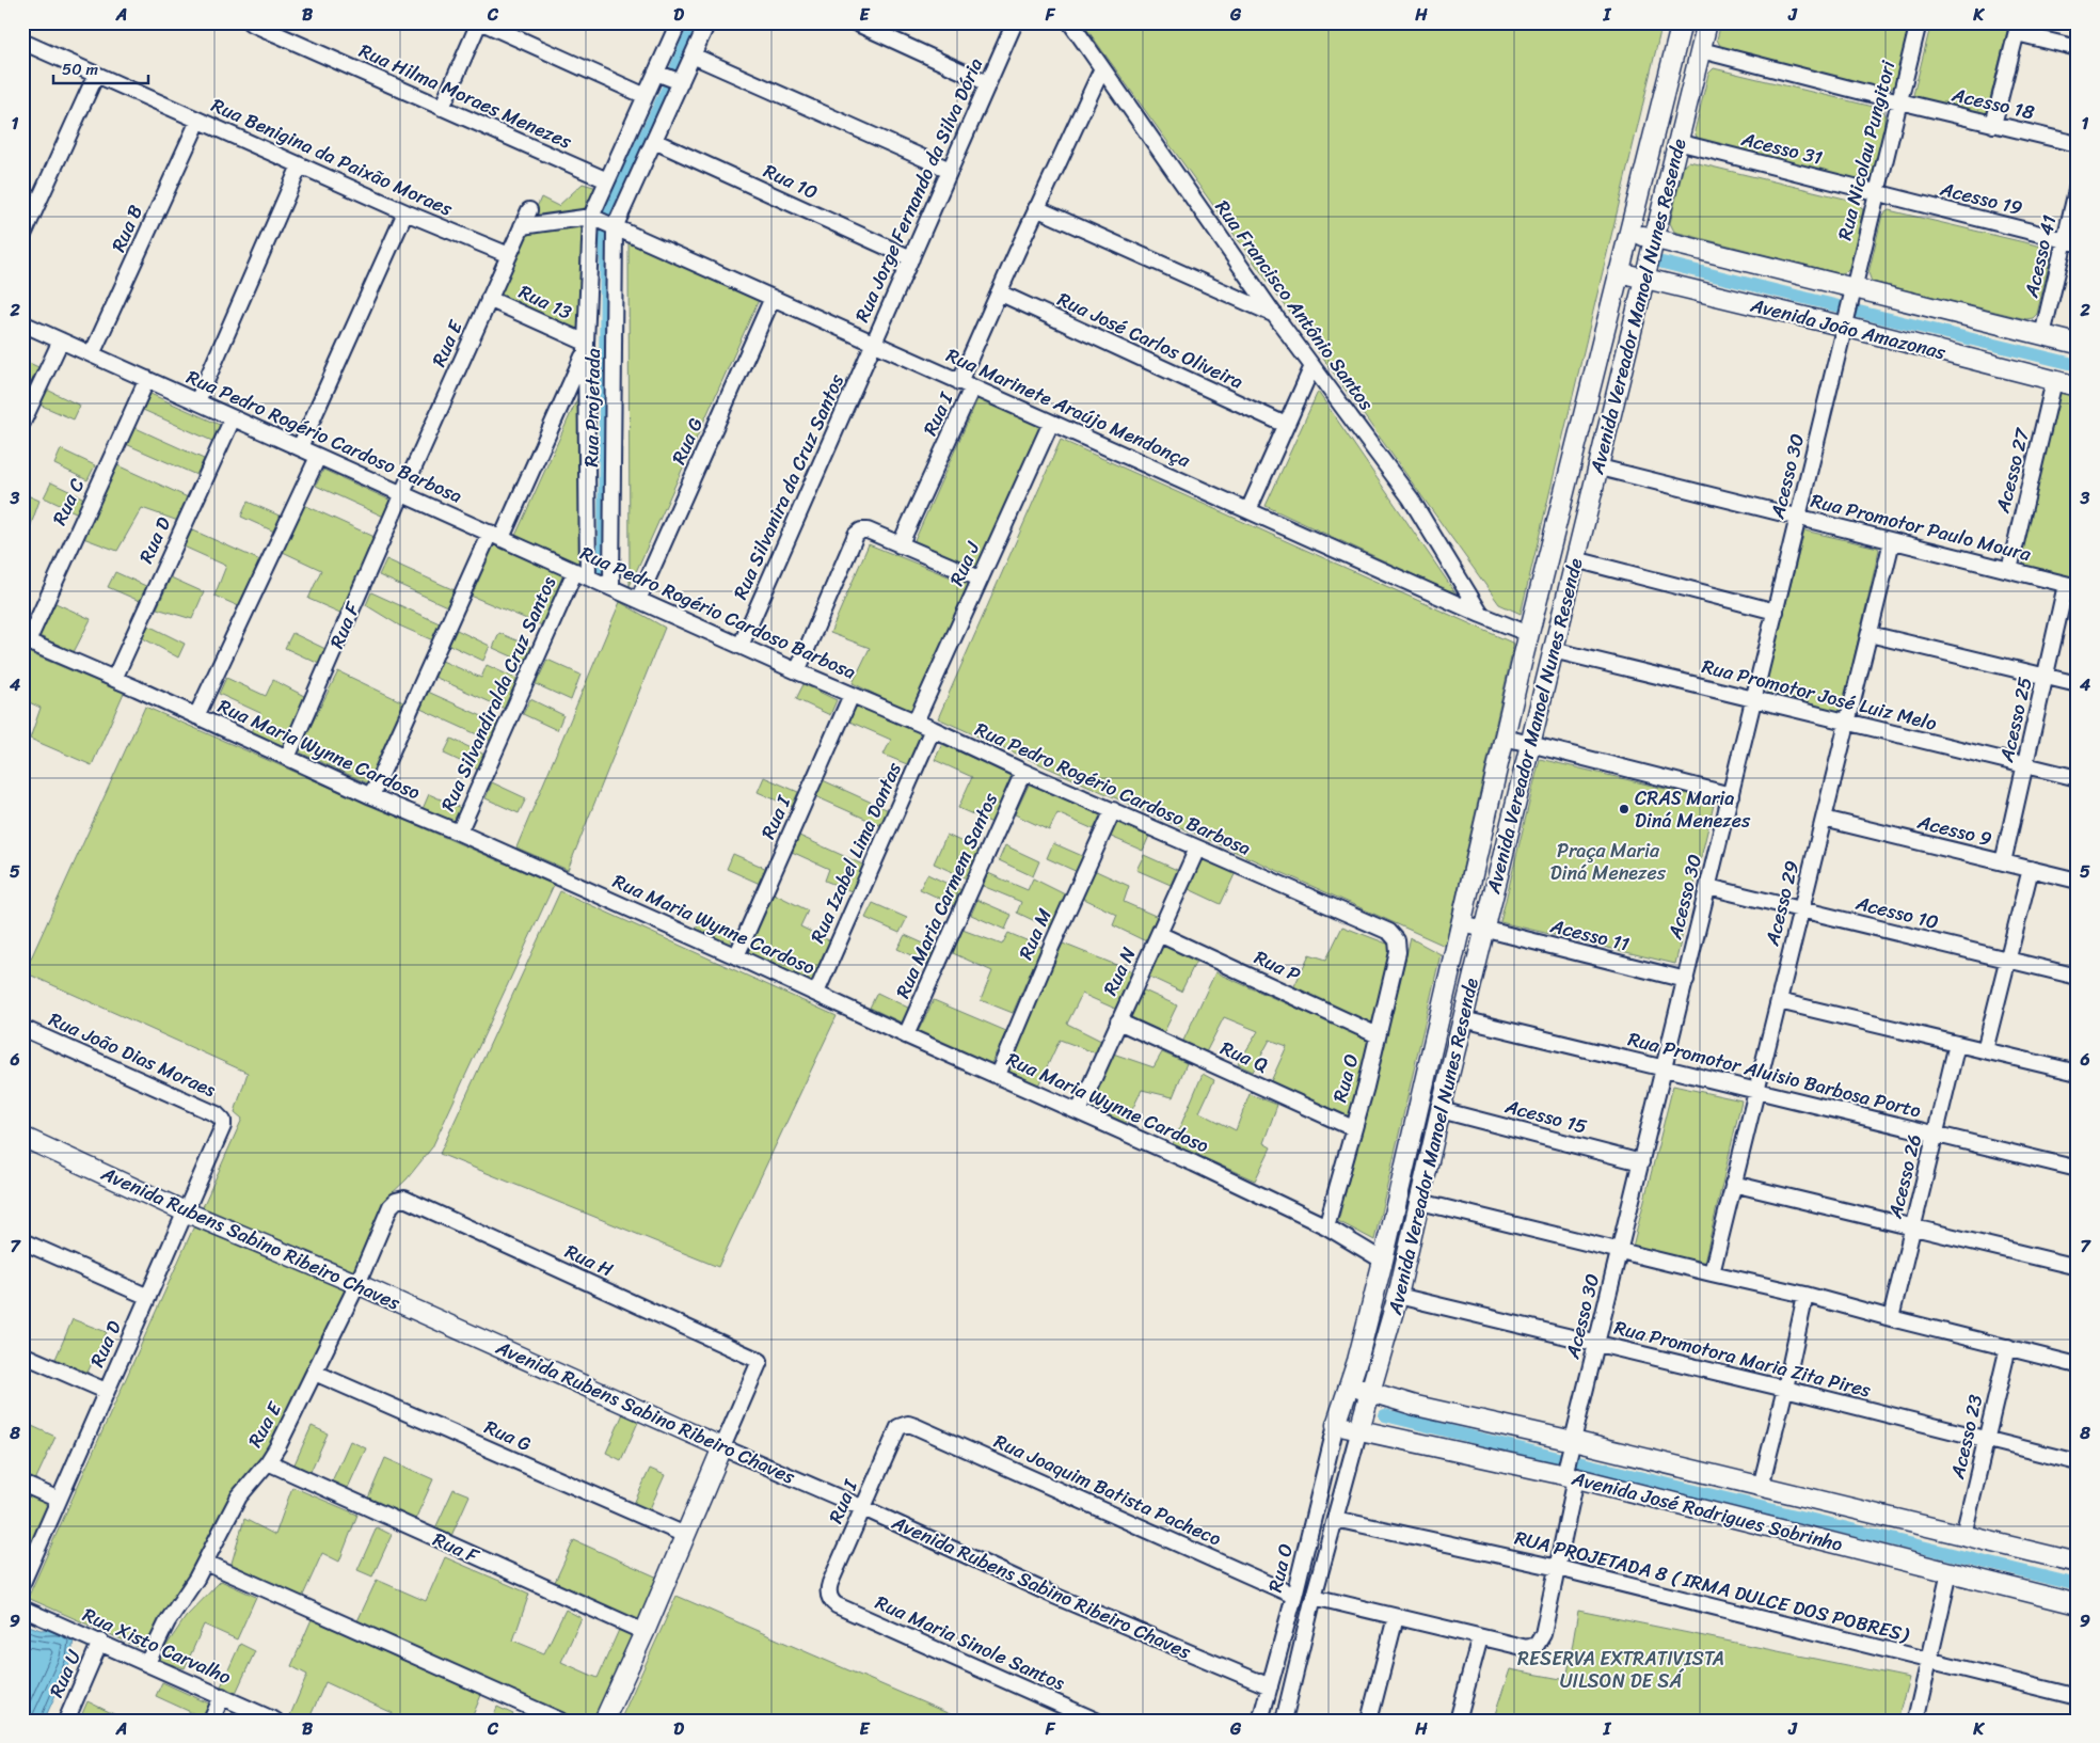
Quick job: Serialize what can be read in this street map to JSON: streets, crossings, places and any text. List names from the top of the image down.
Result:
{
  "streets": {
    "street": [
      "Rua Hilma Moraes Menezes",
      "Acesso 18",
      "Acesso 31",
      "Rua Nicolau Pungitori",
      "Rua Benigina da Paixão Moraes",
      "Rua 10",
      "Rua Jorge Fernando da Silva Dória",
      "Acesso 19",
      "Rua B",
      "Acesso 41",
      "Rua 13",
      "Rua Francisco Antônio Santos",
      "Avenida Vereador Manoel Nunes Resende",
      "Avenida João Amazonas",
      "Rua José Carlos Oliveira",
      "Rua E",
      "Rua Projetada",
      "Rua Marinete Araújo Mendonça",
      "Rua I",
      "Rua Pedro Rogério Cardoso Barbosa",
      "Rua G",
      "Acesso 27",
      "Acesso 30",
      "Rua Silvanira da Cruz Santos",
      "Rua C",
      "Rua Promotor Paulo Moura",
      "Rua D",
      "Rua J",
      "Rua F",
      "Rua Silvandiralda Cruz Santos",
      "Rua Promotor José Luiz Melo",
      "Acesso 25",
      "Rua Maria Wynne Cardoso",
      "Acesso 9",
      "Rua Izabel Lima Dantas",
      "Rua Maria Carmem Santos",
      "Acesso 29",
      "Acesso 10",
      "Rua M",
      "Acesso 11",
      "Rua P",
      "Rua N",
      "Rua João Dias Moraes",
      "Rua Q",
      "Rua Promotor Aluisio Barbosa Porto",
      "Rua O",
      "Acesso 15",
      "Acesso 26",
      "Avenida Rubens Sabino Ribeiro Chaves",
      "Rua H",
      "Rua Promotora Maria Zita Pires",
      "Acesso 23",
      "Rua Joaquim Batista Pacheco",
      "Avenida José Rodrigues Sobrinho",
      "RUA PROJETADA 8 ( IRMA DULCE DOS POBRES)",
      "Rua Maria Sinole Santos",
      "Rua Xisto Carvalho",
      "Rua U"
    ]
  },
  "crossings": [
    ["Acesso 18", "Rua Nicolau Pungitori"],
    ["Acesso 31", "Rua Nicolau Pungitori"],
    ["Acesso 31", "Acesso 19"],
    ["Acesso 31", "Avenida Vereador Manoel Nunes Resende"],
    ["Rua Nicolau Pungitori", "Acesso 19"],
    ["Rua Nicolau Pungitori", "Avenida João Amazonas"],
    ["Rua Nicolau Pungitori", "Acesso 30"],
    ["Rua Benigina da Paixão Moraes", "Rua B"],
    ["Rua Benigina da Paixão Moraes", "Rua E"],
    ["Rua 10", "Rua Jorge Fernando da Silva Dória"],
    ["Rua Jorge Fernando da Silva Dória", "Rua Marinete Araújo Mendonça"],
    ["Rua Jorge Fernando da Silva Dória", "Rua Silvanira da Cruz Santos"],
    ["Acesso 19", "Acesso 41"],
    ["Rua B", "Rua Pedro Rogério Cardoso Barbosa"],
    ["Rua 13", "Rua E"],
    ["Rua 13", "Rua Projetada"],
    ["Rua Francisco Antônio Santos", "Rua Marinete Araújo Mendonça"],
    ["Rua Francisco Antônio Santos", "Rua I"],
    ["Avenida Vereador Manoel Nunes Resende", "Avenida João Amazonas"],
    ["Avenida Vereador Manoel Nunes Resende", "Rua Marinete Araújo Mendonça"],
    ["Avenida Vereador Manoel Nunes Resende", "Rua Promotor Paulo Moura"],
    ["Avenida Vereador Manoel Nunes Resende", "Rua Promotor José Luiz Melo"],
    ["Avenida Vereador Manoel Nunes Resende", "Rua Maria Wynne Cardoso"],
    ["Avenida Vereador Manoel Nunes Resende", "Acesso 11"],
    ["Avenida Vereador Manoel Nunes Resende", "Rua Promotor Aluisio Barbosa Porto"],
    ["Avenida Vereador Manoel Nunes Resende", "Rua O"],
    ["Avenida Vereador Manoel Nunes Resende", "Acesso 15"],
    ["Avenida Vereador Manoel Nunes Resende", "Rua Promotora Maria Zita Pires"],
    ["Avenida Vereador Manoel Nunes Resende", "Avenida José Rodrigues Sobrinho"],
    ["Avenida João Amazonas", "Acesso 27"],
    ["Avenida João Amazonas", "Acesso 30"],
    ["Rua José Carlos Oliveira", "Rua I"],
    ["Rua E", "Rua Pedro Rogério Cardoso Barbosa"],
    ["Rua E", "Rua G"],
    ["Rua E", "Rua F"],
    ["Rua E", "Avenida Rubens Sabino Ribeiro Chaves"],
    ["Rua E", "Rua H"],
    ["Rua E", "Rua Xisto Carvalho"],
    ["Rua Projetada", "Rua Marinete Araújo Mendonça"],
    ["Rua Projetada", "Rua Pedro Rogério Cardoso Barbosa"],
    ["Rua Projetada", "Rua Silvandiralda Cruz Santos"],
    ["Rua Marinete Araújo Mendonça", "Rua I"],
    ["Rua Marinete Araújo Mendonça", "Rua G"],
    ["Rua Marinete Araújo Mendonça", "Rua Silvanira da Cruz Santos"],
    ["Rua Marinete Araújo Mendonça", "Rua J"],
    ["Rua I", "Rua Pedro Rogério Cardoso Barbosa"],
    ["Rua I", "Rua Maria Wynne Cardoso"],
    ["Rua I", "Avenida Rubens Sabino Ribeiro Chaves"],
    ["Rua I", "Rua Joaquim Batista Pacheco"],
    ["Rua I", "Rua Maria Sinole Santos"],
    ["Rua Pedro Rogério Cardoso Barbosa", "Rua G"],
    ["Rua Pedro Rogério Cardoso Barbosa", "Rua Silvanira da Cruz Santos"],
    ["Rua Pedro Rogério Cardoso Barbosa", "Rua C"],
    ["Rua Pedro Rogério Cardoso Barbosa", "Rua D"],
    ["Rua Pedro Rogério Cardoso Barbosa", "Rua J"],
    ["Rua Pedro Rogério Cardoso Barbosa", "Rua F"],
    ["Rua Pedro Rogério Cardoso Barbosa", "Rua Silvandiralda Cruz Santos"],
    ["Rua Pedro Rogério Cardoso Barbosa", "Rua Izabel Lima Dantas"],
    ["Rua Pedro Rogério Cardoso Barbosa", "Rua Maria Carmem Santos"],
    ["Rua Pedro Rogério Cardoso Barbosa", "Rua M"],
    ["Rua Pedro Rogério Cardoso Barbosa", "Rua N"],
    ["Rua Pedro Rogério Cardoso Barbosa", "Rua O"],
    ["Acesso 27", "Rua Promotor Paulo Moura"],
    ["Acesso 30", "Rua Promotor Paulo Moura"],
    ["Acesso 30", "Rua Promotor José Luiz Melo"],
    ["Acesso 30", "Acesso 10"],
    ["Acesso 30", "Acesso 11"],
    ["Acesso 30", "Rua Promotor Aluisio Barbosa Porto"],
    ["Acesso 30", "Acesso 15"],
    ["Acesso 30", "Rua Promotora Maria Zita Pires"],
    ["Acesso 30", "Avenida José Rodrigues Sobrinho"],
    ["Acesso 30", "RUA PROJETADA 8 ( IRMA DULCE DOS POBRES)"],
    ["Rua C", "Rua Maria Wynne Cardoso"],
    ["Rua Promotor Paulo Moura", "Acesso 25"],
    ["Rua Promotor Paulo Moura", "Acesso 29"],
    ["Rua D", "Rua Maria Wynne Cardoso"],
    ["Rua D", "Rua João Dias Moraes"],
    ["Rua D", "Avenida Rubens Sabino Ribeiro Chaves"],
    ["Rua F", "Rua Maria Wynne Cardoso"],
    ["Rua Silvandiralda Cruz Santos", "Rua Maria Wynne Cardoso"],
    ["Rua Promotor José Luiz Melo", "Acesso 25"],
    ["Rua Promotor José Luiz Melo", "Acesso 29"],
    ["Acesso 25", "Acesso 9"],
    ["Rua Maria Wynne Cardoso", "Rua Izabel Lima Dantas"],
    ["Rua Maria Wynne Cardoso", "Rua Maria Carmem Santos"],
    ["Rua Maria Wynne Cardoso", "Rua M"],
    ["Rua Maria Wynne Cardoso", "Rua N"],
    ["Rua Maria Wynne Cardoso", "Rua O"],
    ["Acesso 9", "Acesso 29"],
    ["Acesso 29", "Acesso 10"],
    ["Acesso 29", "Rua Promotor Aluisio Barbosa Porto"],
    ["Rua P", "Rua N"],
    ["Rua P", "Rua O"],
    ["Rua N", "Rua Q"],
    ["Rua Q", "Rua O"],
    ["Rua Promotor Aluisio Barbosa Porto", "Acesso 26"],
    ["Rua O", "Avenida Rubens Sabino Ribeiro Chaves"],
    ["Rua O", "Rua Joaquim Batista Pacheco"],
    ["Rua O", "Avenida José Rodrigues Sobrinho"],
    ["Rua O", "RUA PROJETADA 8 ( IRMA DULCE DOS POBRES)"],
    ["Avenida Rubens Sabino Ribeiro Chaves", "Rua H"],
    ["Rua Promotora Maria Zita Pires", "Acesso 23"],
    ["Acesso 23", "Avenida José Rodrigues Sobrinho"],
    ["Rua Xisto Carvalho", "Rua U"]
  ],
  "parks": ["Praça Maria Diná Menezes", "RESERVA EXTRATIVISTA UILSON DE SÁ"],
  "places": ["CRAS Maria Diná Menezes"],
  "scale_bar": "50 m",
  "grid": {
    "columns": [
      "A",
      "B",
      "C",
      "D",
      "E",
      "F",
      "G",
      "H",
      "I",
      "J",
      "K"
    ],
    "rows": [
      "1",
      "2",
      "3",
      "4",
      "5",
      "6",
      "7",
      "8",
      "9"
    ]
  }
}
